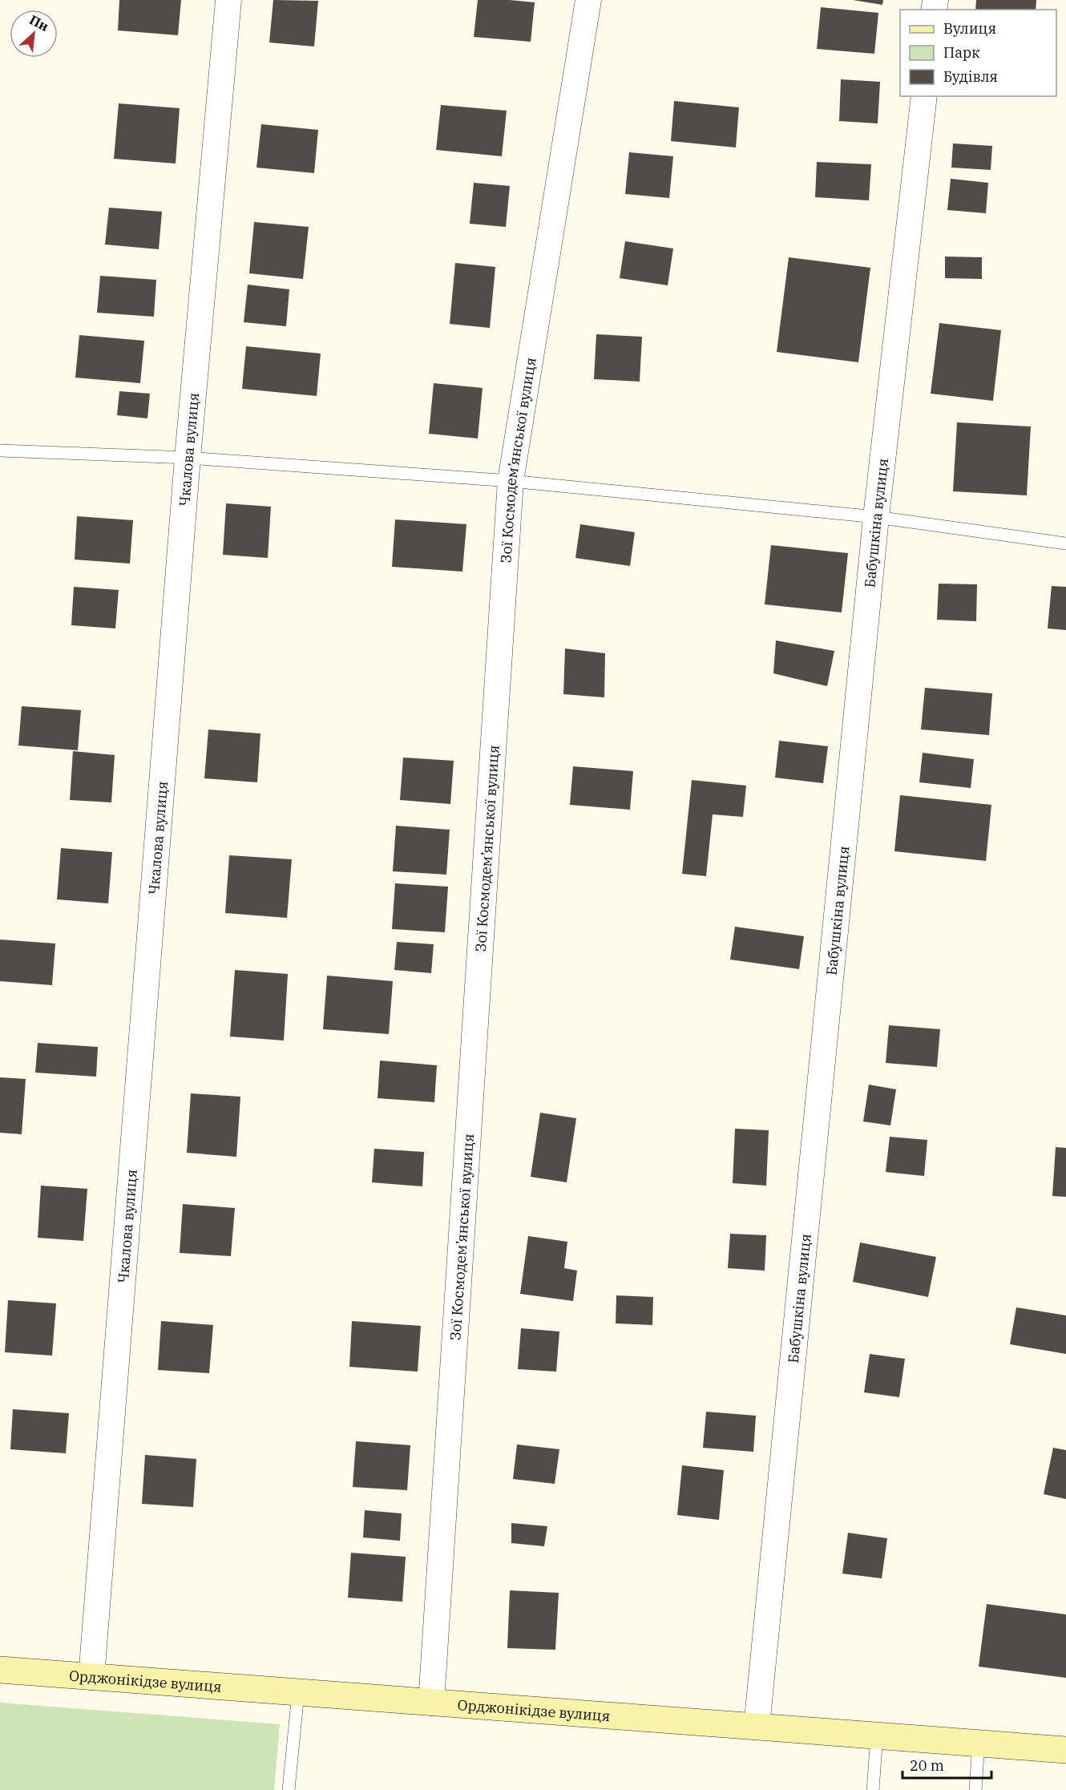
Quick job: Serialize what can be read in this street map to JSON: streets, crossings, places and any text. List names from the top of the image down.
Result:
{
  "streets": {
    "main road": ["Орджонікідзе вулиця"],
    "street": ["Чкалова вулиця", "Зої Космодем’янської вулиця", "Бабушкіна вулиця"]
  },
  "crossings": [
    ["Чкалова вулиця", "Орджонікідзе вулиця"],
    ["Зої Космодем’янської вулиця", "Орджонікідзе вулиця"],
    ["Бабушкіна вулиця", "Орджонікідзе вулиця"]
  ],
  "legend": ["Вулиця", "Парк", "Будівля"],
  "scale_bar": "20 m",
  "north": "top right"
}
